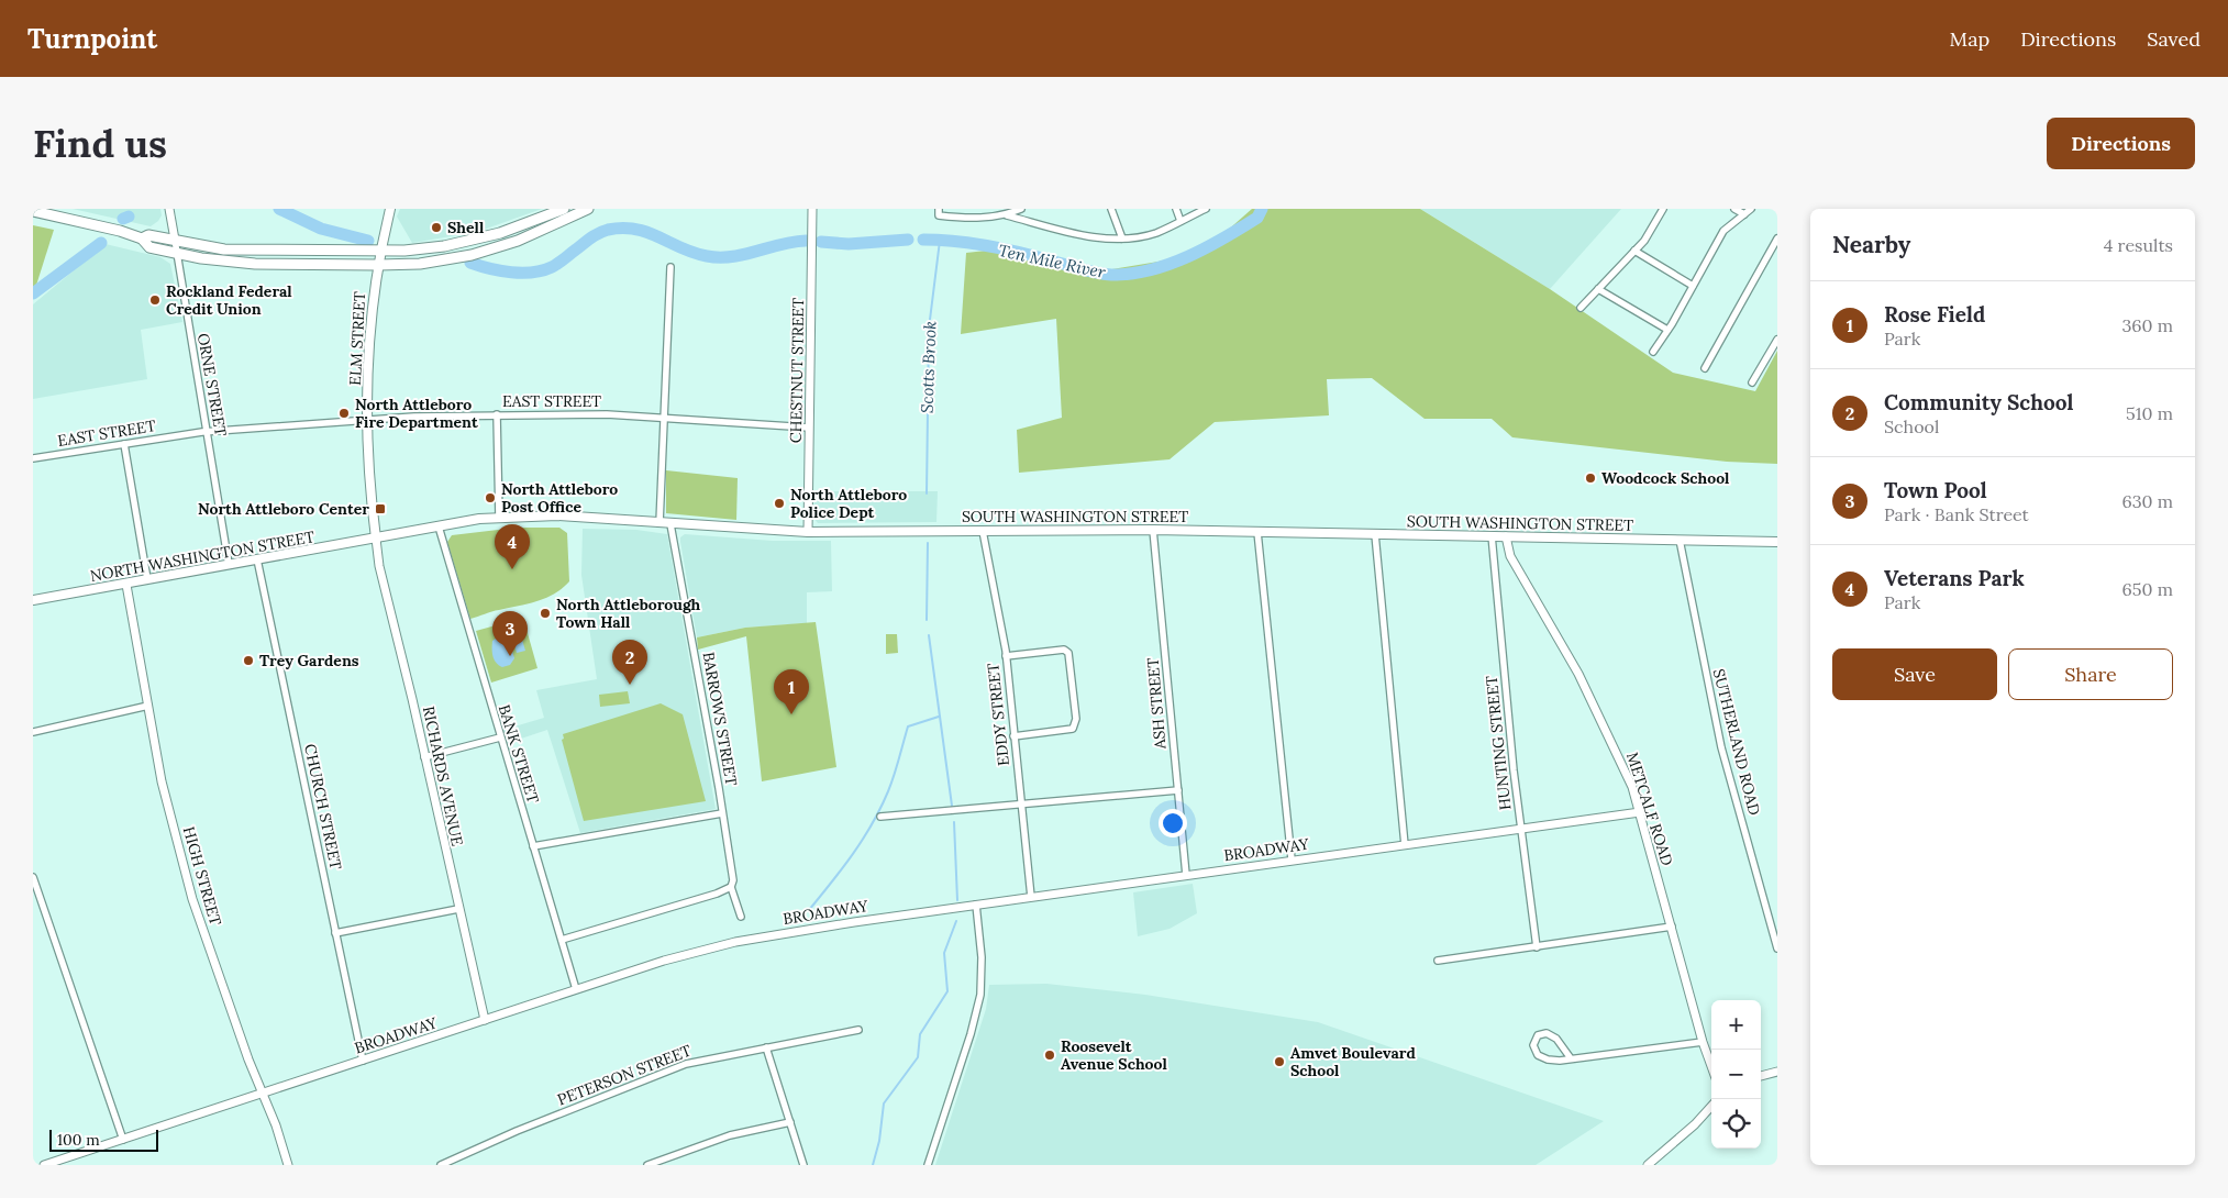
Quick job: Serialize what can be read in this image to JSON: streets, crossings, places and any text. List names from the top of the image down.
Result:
{
  "streets": {
    "main road": ["ELM STREET", "SOUTH WASHINGTON STREET", "NORTH WASHINGTON STREET"],
    "street": [
      "CHESTNUT STREET",
      "ORNE STREET",
      "EAST STREET",
      "ASH STREET",
      "EDDY STREET",
      "BARROWS STREET",
      "SUTHERLAND ROAD",
      "HUNTING STREET",
      "BANK STREET",
      "RICHARDS AVENUE",
      "CHURCH STREET",
      "METCALF ROAD",
      "BROADWAY",
      "HIGH STREET",
      "PETERSON STREET"
    ]
  },
  "crossings": [
    ["ELM STREET", "EAST STREET"],
    ["ELM STREET", "SOUTH WASHINGTON STREET"],
    ["ELM STREET", "NORTH WASHINGTON STREET"],
    ["ELM STREET", "RICHARDS AVENUE"],
    ["CHESTNUT STREET", "EAST STREET"],
    ["CHESTNUT STREET", "SOUTH WASHINGTON STREET"],
    ["ORNE STREET", "EAST STREET"],
    ["ORNE STREET", "NORTH WASHINGTON STREET"],
    ["SOUTH WASHINGTON STREET", "NORTH WASHINGTON STREET"],
    ["SOUTH WASHINGTON STREET", "ASH STREET"],
    ["SOUTH WASHINGTON STREET", "EDDY STREET"],
    ["SOUTH WASHINGTON STREET", "BARROWS STREET"],
    ["SOUTH WASHINGTON STREET", "SUTHERLAND ROAD"],
    ["SOUTH WASHINGTON STREET", "HUNTING STREET"],
    ["SOUTH WASHINGTON STREET", "BANK STREET"],
    ["SOUTH WASHINGTON STREET", "RICHARDS AVENUE"],
    ["SOUTH WASHINGTON STREET", "METCALF ROAD"],
    ["NORTH WASHINGTON STREET", "RICHARDS AVENUE"],
    ["NORTH WASHINGTON STREET", "CHURCH STREET"],
    ["NORTH WASHINGTON STREET", "HIGH STREET"],
    ["ASH STREET", "BROADWAY"],
    ["EDDY STREET", "BROADWAY"],
    ["HUNTING STREET", "BROADWAY"],
    ["BANK STREET", "BROADWAY"],
    ["RICHARDS AVENUE", "BROADWAY"],
    ["CHURCH STREET", "BROADWAY"],
    ["METCALF ROAD", "BROADWAY"],
    ["BROADWAY", "HIGH STREET"]
  ],
  "water": ["Ten Mile River", "Scotts Brook"],
  "places": {
    "other": [
      "Shell",
      "Rockland Federal Credit Union",
      "North Attleboro Fire Department",
      "Woodcock School",
      "North Attleboro Post Office",
      "North Attleboro Police Dept",
      "North Attleborough Town Hall",
      "Trey Gardens",
      "Roosevelt Avenue School",
      "Amvet Boulevard School"
    ],
    "transit": ["North Attleboro Center"]
  },
  "scale_bar": "100 m",
  "page": {
    "header": "Turnpoint",
    "nav": ["Map", "Directions", "Saved"],
    "buttons": [
      "Directions",
      ["Save", "Share"]
    ],
    "title": "Find us",
    "heading": ["Nearby", "4 results"],
    "list": [
      {
        "mark": "1",
        "name": "Rose Field",
        "note": "Park",
        "value": "360 m"
      },
      {
        "mark": "2",
        "name": "Community School",
        "note": "School",
        "value": "510 m"
      },
      {
        "mark": "3",
        "name": "Town Pool",
        "note": "Park · Bank Street",
        "value": "630 m"
      },
      {
        "mark": "4",
        "name": "Veterans Park",
        "note": "Park",
        "value": "650 m"
      }
    ],
    "pins": [
      "4",
      "3",
      "2",
      "1"
    ],
    "map_buttons": ["+", "−"],
    "scale": "100 m"
  }
}
